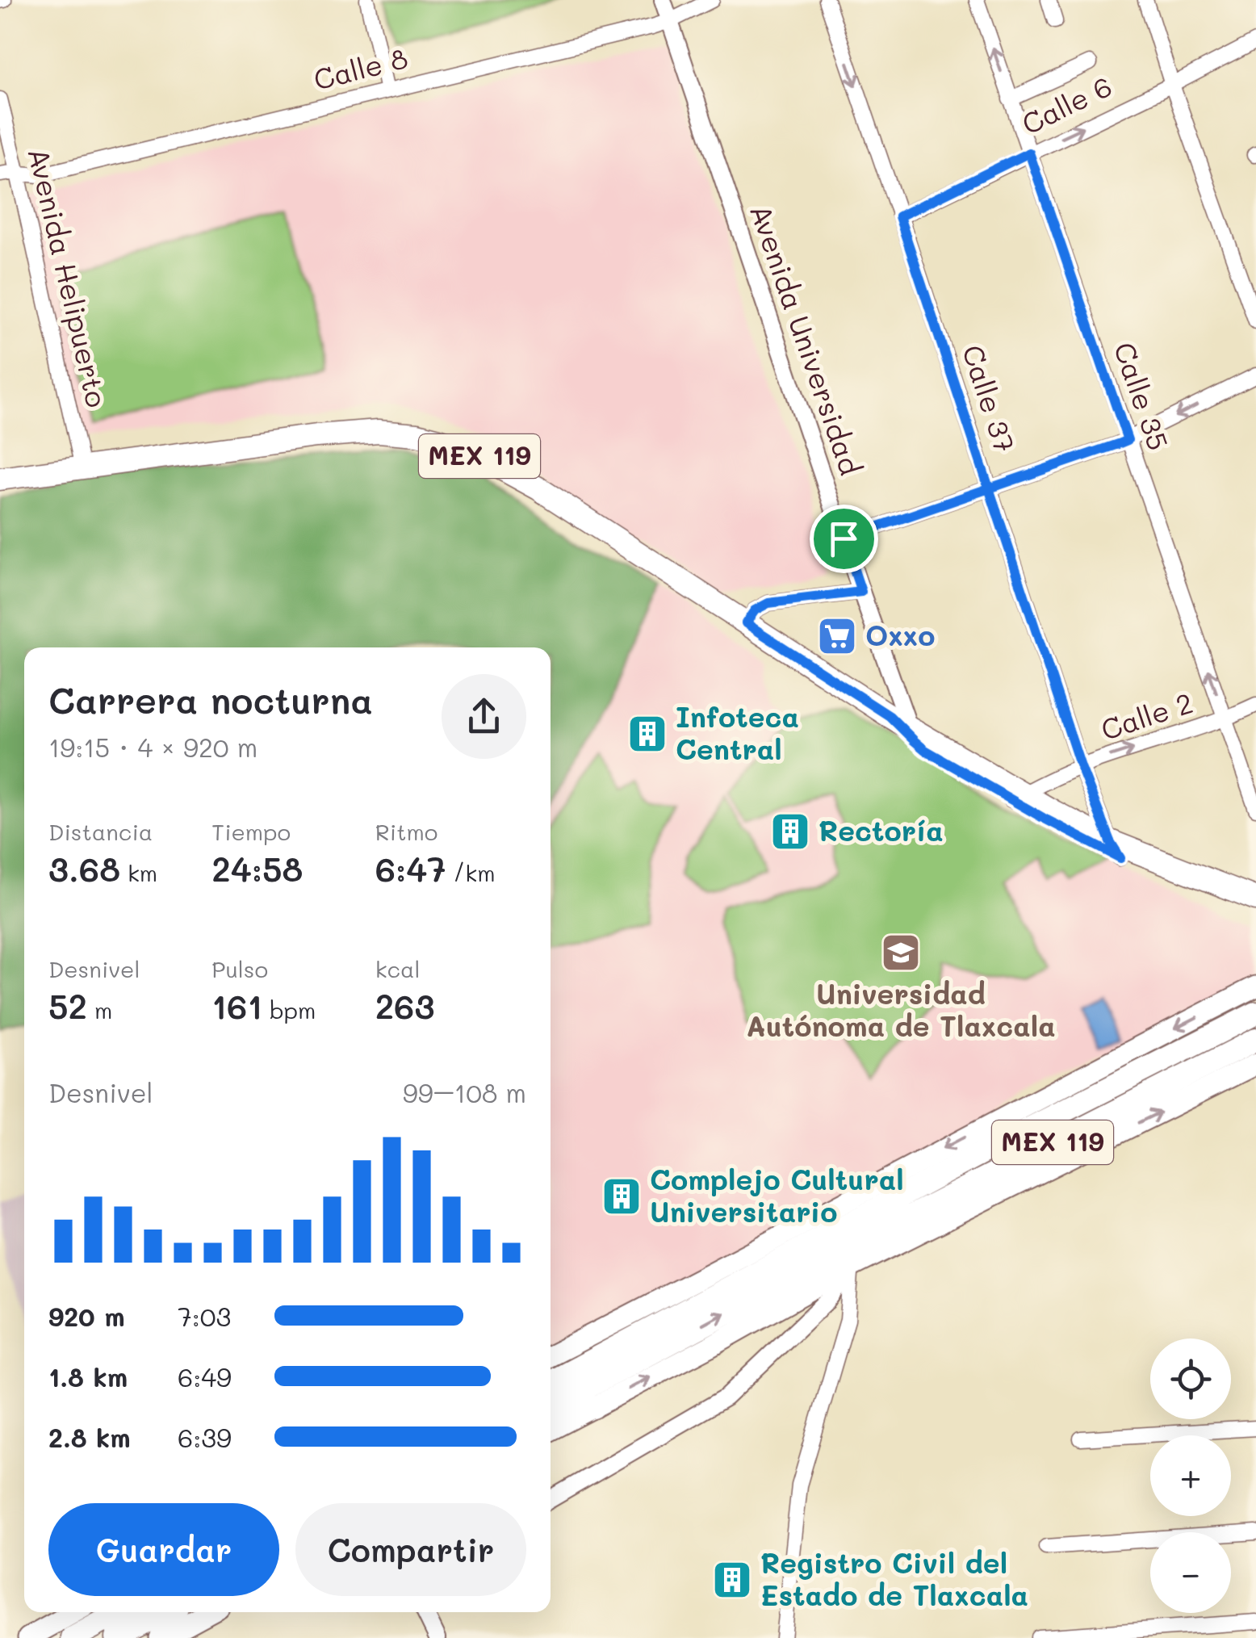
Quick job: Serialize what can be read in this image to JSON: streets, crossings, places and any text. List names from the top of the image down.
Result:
{
  "streets": {
    "main road": ["MEX 119"],
    "street": [
      "Calle 8",
      "Calle 6",
      "Avenida Helipuerto",
      "Avenida Universidad",
      "Calle 35",
      "Calle 37",
      "Calle 2"
    ]
  },
  "crossings": [
    ["Calle 8", "Avenida Helipuerto"],
    ["Calle 8", "Avenida Universidad"],
    ["Calle 6", "Calle 35"],
    ["Calle 6", "Calle 37"],
    ["Avenida Helipuerto", "MEX 119"],
    ["Avenida Universidad", "MEX 119"],
    ["Calle 35", "Calle 2"],
    ["Calle 37", "MEX 119"],
    ["Calle 37", "Calle 2"],
    ["MEX 119", "Calle 2"]
  ],
  "one_way": ["Calle 35", "Calle 2"],
  "places": {
    "supermarket": ["Oxxo"],
    "building": [
      "Infoteca Central",
      "Rectoría",
      "Complejo Cultural Universitario",
      "Registro Civil del Estado de Tlaxcala"
    ],
    "school or university": ["Universidad Autónoma de Tlaxcala"]
  },
  "page": {
    "heading": ["Carrera nocturna", "19:15 · 4 × 920 m"],
    "stats": [
      ["Distancia", "3.68 km"],
      ["Tiempo", "24:58"],
      ["Ritmo", "6:47 /km"],
      ["Desnivel", "52 m"],
      ["Pulso", "161 bpm"],
      ["kcal", "263"]
    ],
    "chart": ["Desnivel", "99–108 m"],
    "list": [
      {
        "name": "920 m",
        "note": "7:03"
      },
      {
        "name": "1.8 km",
        "note": "6:49"
      },
      {
        "name": "2.8 km",
        "note": "6:39"
      }
    ],
    "map_buttons": ["+", "−"],
    "buttons": ["Guardar", "Compartir"]
  }
}
